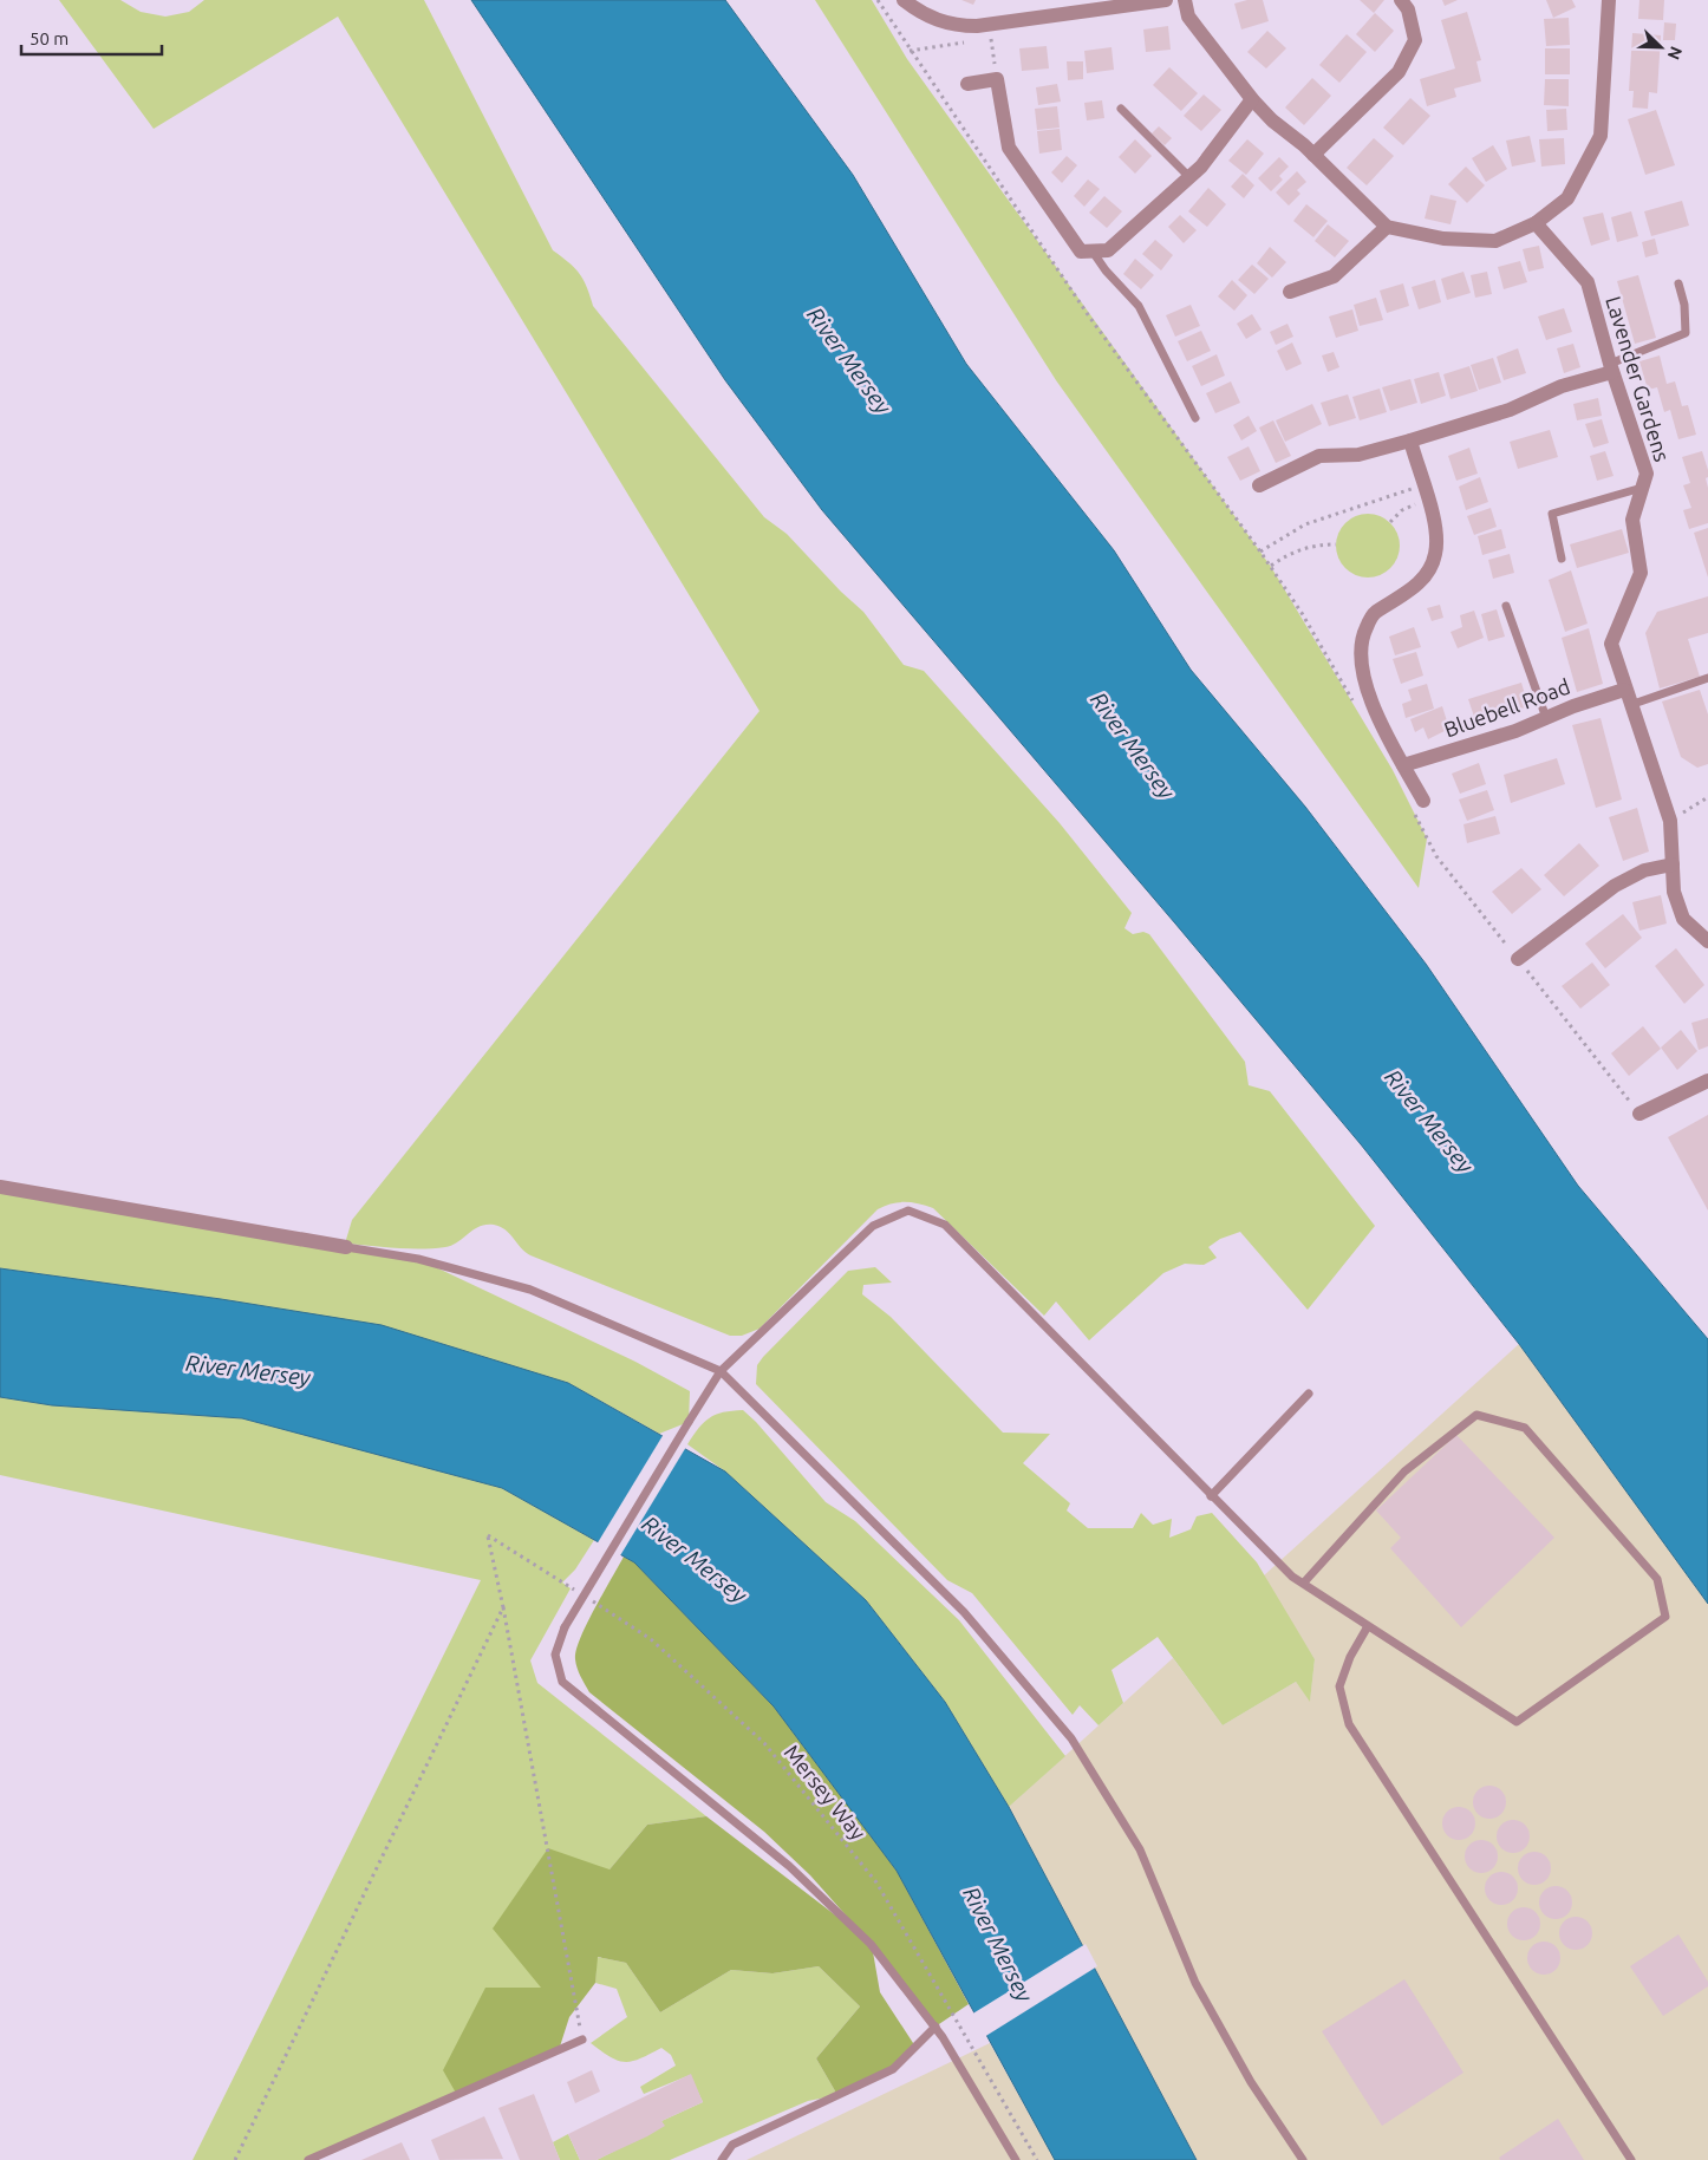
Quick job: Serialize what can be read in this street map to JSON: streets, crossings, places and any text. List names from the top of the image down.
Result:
{
  "streets": {
    "street": ["Lavender Gardens", "Bluebell Road"],
    "path": ["Mersey Way"]
  },
  "crossings": [
    ["Lavender Gardens", "Bluebell Road"]
  ],
  "water": ["River Mersey"],
  "scale_bar": "50 m",
  "north": "bottom right"
}
